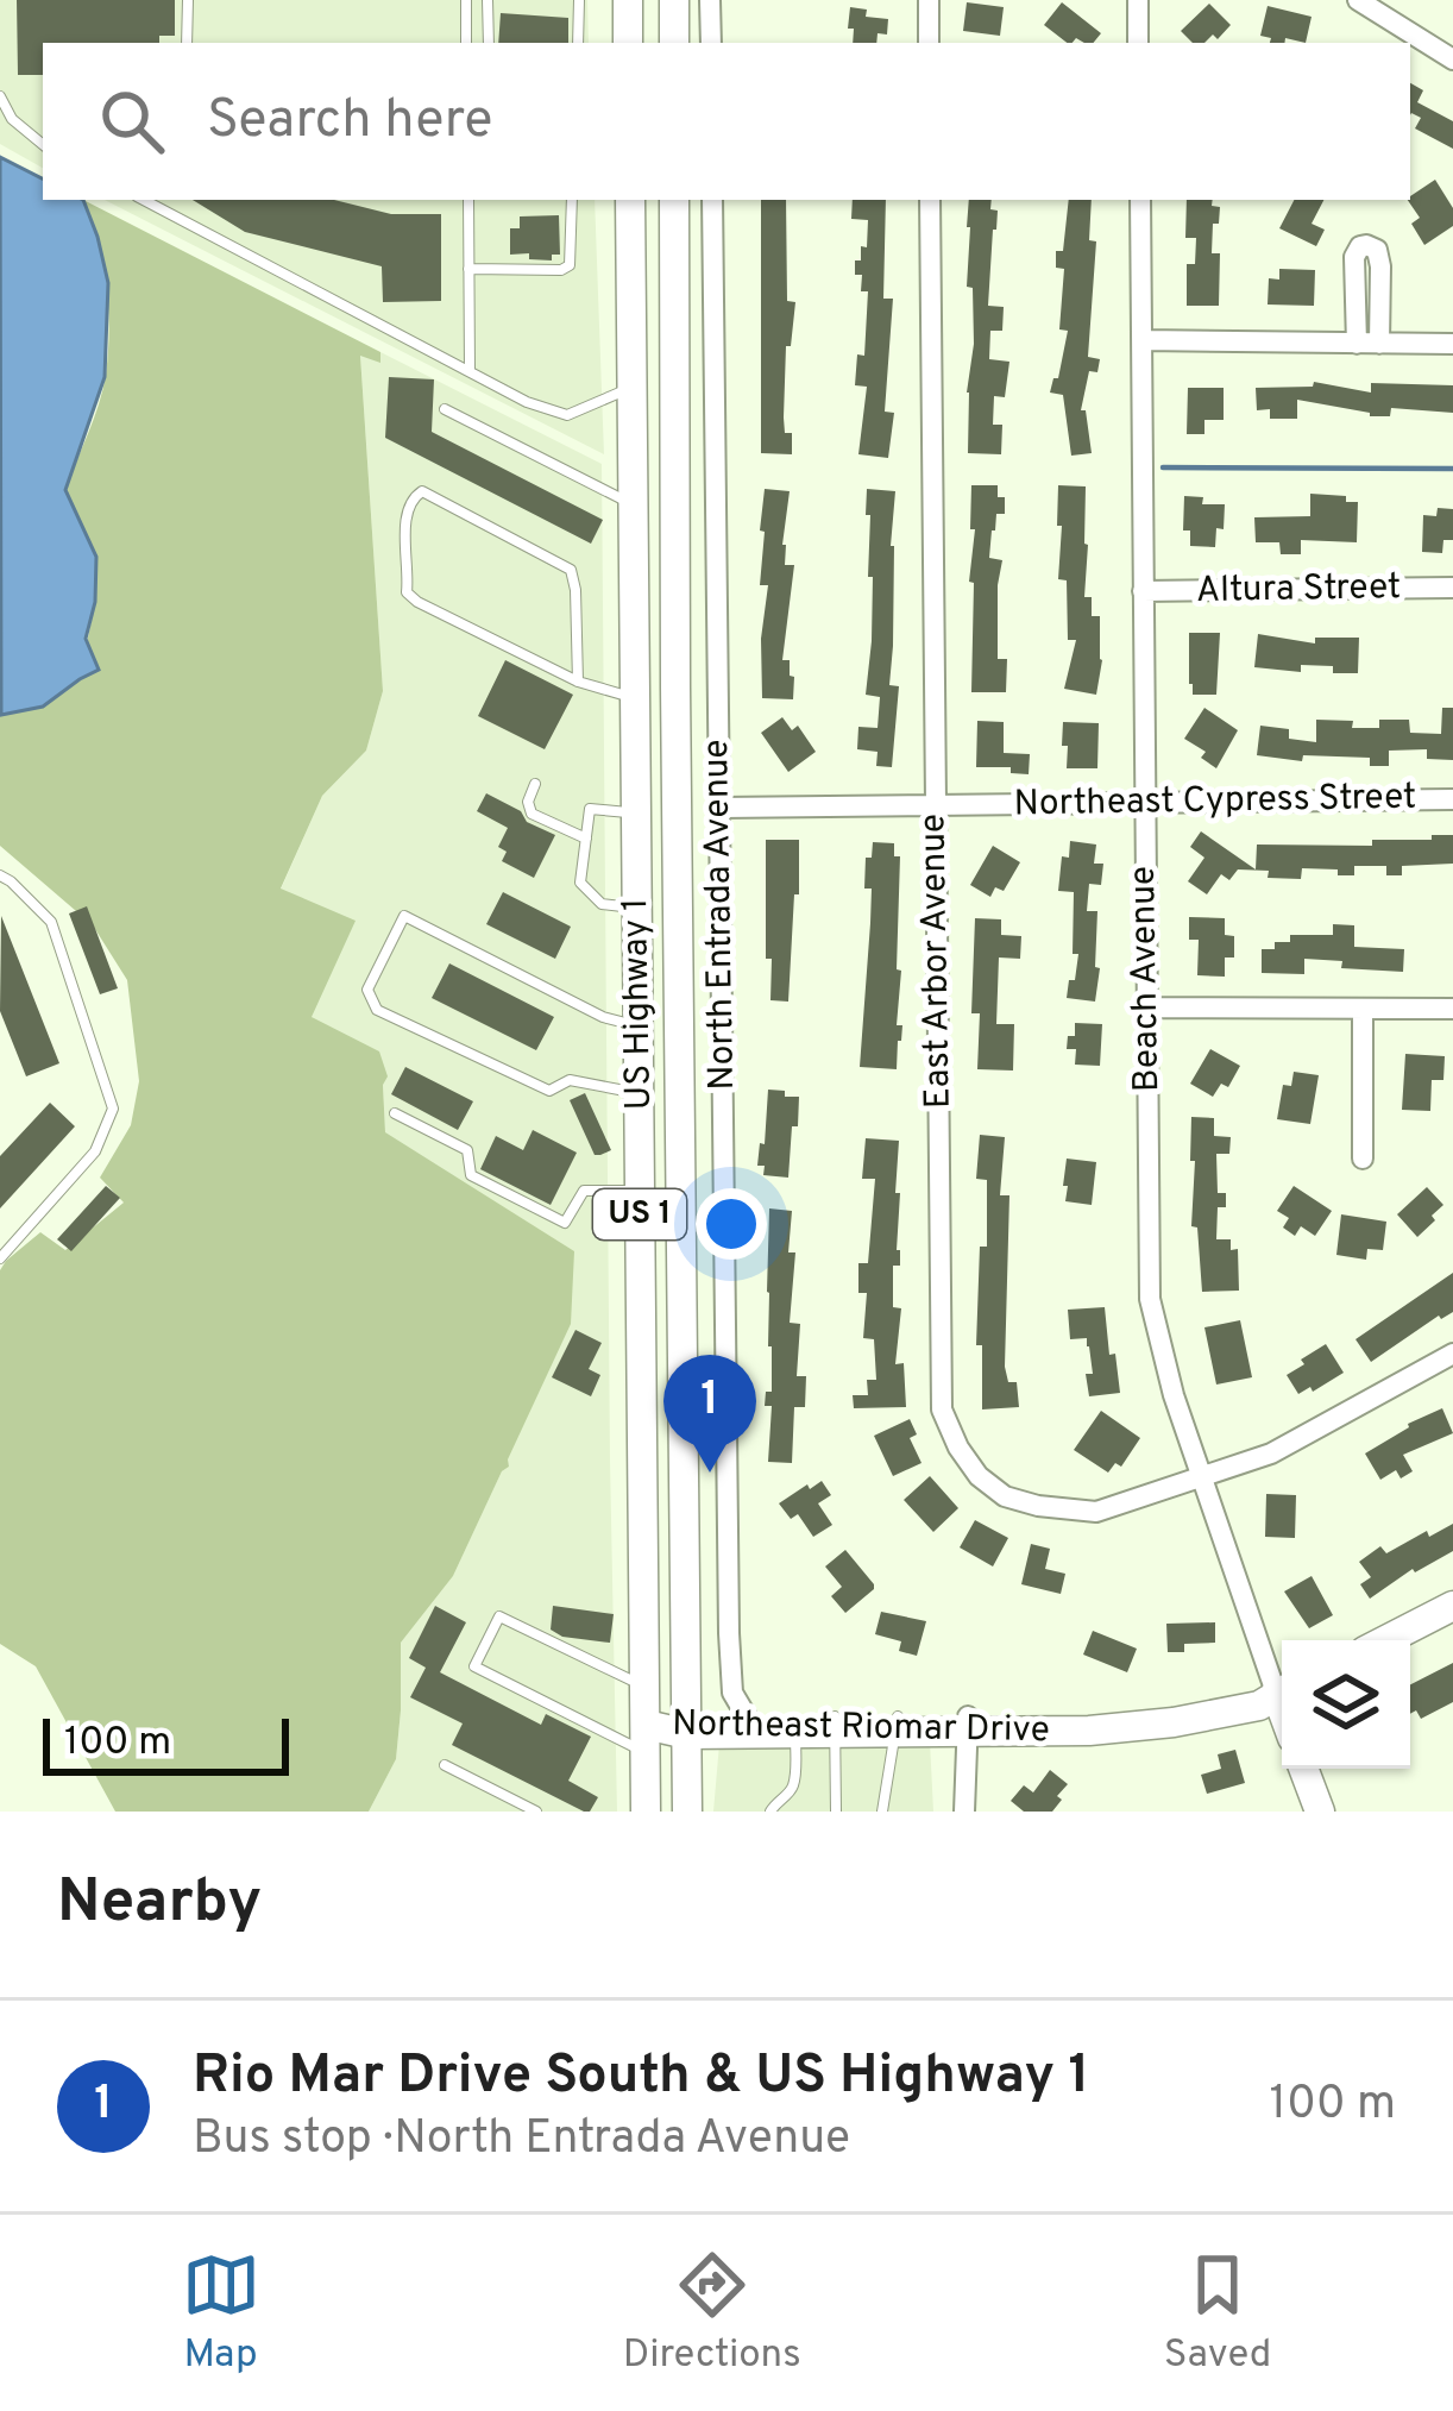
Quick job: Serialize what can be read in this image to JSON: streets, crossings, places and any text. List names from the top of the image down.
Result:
{
  "streets": {
    "main road": ["US Highway 1", "US 1", "Northeast Riomar Drive"],
    "street": [
      "Altura Street",
      "Northeast Cypress Street",
      "North Entrada Avenue",
      "East Arbor Avenue",
      "Beach Avenue"
    ]
  },
  "crossings": [
    ["Altura Street", "Beach Avenue"],
    ["Northeast Cypress Street", "North Entrada Avenue"],
    ["Northeast Cypress Street", "East Arbor Avenue"],
    ["Northeast Cypress Street", "Beach Avenue"],
    ["North Entrada Avenue", "Northeast Riomar Drive"],
    ["East Arbor Avenue", "Beach Avenue"],
    ["US Highway 1", "Northeast Riomar Drive"]
  ],
  "scale_bar": "100 m",
  "page": {
    "search": "Search here",
    "pins": "1",
    "scale": "100 m",
    "heading": "Nearby",
    "list": [
      {
        "mark": "1",
        "name": "Rio Mar Drive South & US Highway 1",
        "note": "Bus stop · North Entrada Avenue",
        "value": "100 m"
      }
    ],
    "nav": ["Map", "Directions", "Saved"]
  }
}
